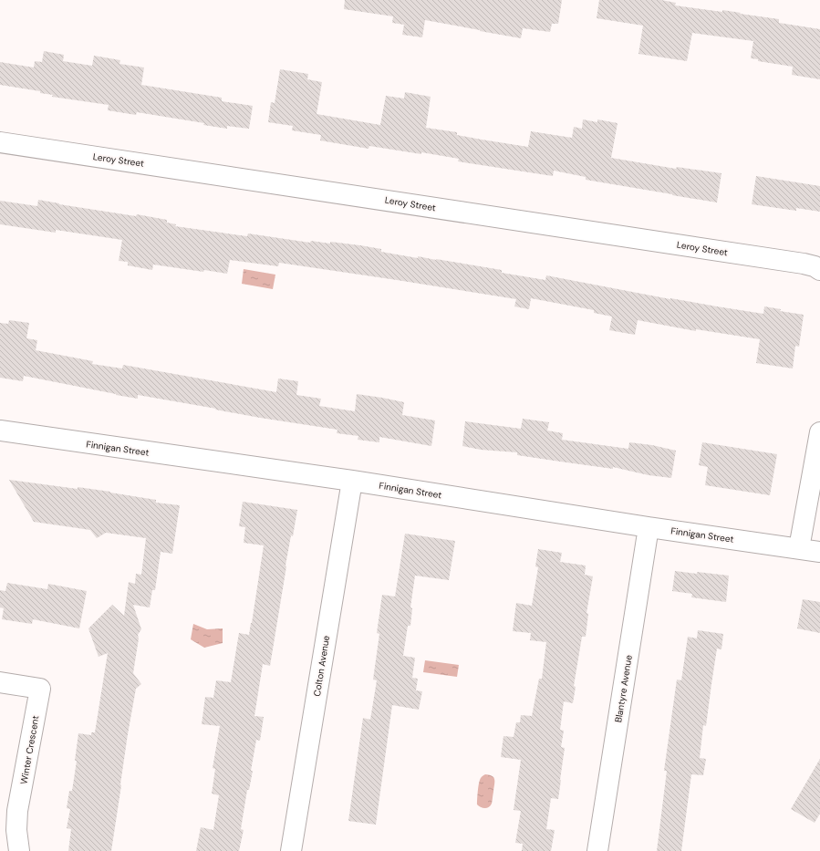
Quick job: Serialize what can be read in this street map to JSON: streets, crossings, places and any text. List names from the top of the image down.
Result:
{
  "streets": {
    "street": [
      "Leroy Street",
      "Finnigan Street",
      "Colton Avenue",
      "Blantyre Avenue",
      "Winter Crescent"
    ]
  },
  "crossings": [
    ["Finnigan Street", "Colton Avenue"],
    ["Finnigan Street", "Blantyre Avenue"]
  ]
}
